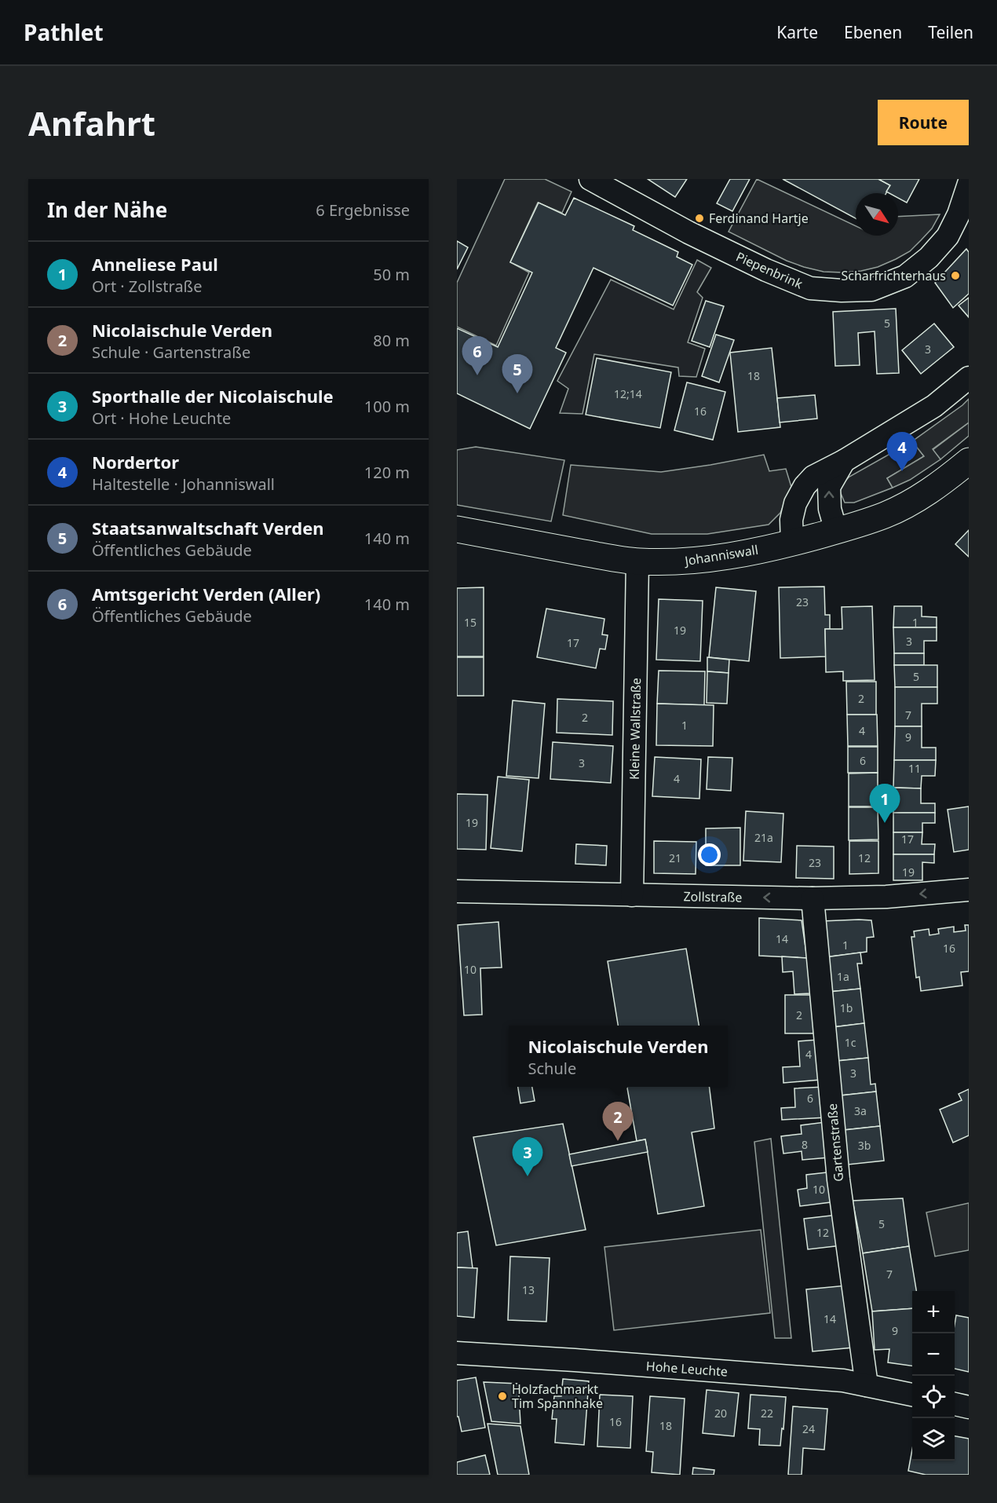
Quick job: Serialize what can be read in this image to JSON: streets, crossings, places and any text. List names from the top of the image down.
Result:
{
  "streets": {
    "main road": ["Johanniswall"],
    "street": [
      "Piepenbrink",
      "Kleine Wallstraße",
      "Zollstraße",
      "Gartenstraße",
      "Hohe Leuchte"
    ]
  },
  "crossings": [
    ["Johanniswall", "Kleine Wallstraße"],
    ["Kleine Wallstraße", "Zollstraße"],
    ["Zollstraße", "Gartenstraße"],
    ["Gartenstraße", "Hohe Leuchte"]
  ],
  "one_way": ["Zollstraße"],
  "places": ["Ferdinand Hartje", "Scharfrichterhaus", "Holzfachmarkt Tim Spannhake"],
  "house_numbers": [
    "5",
    "3",
    "18",
    "12;14",
    "16",
    "23",
    "15",
    "1",
    "19",
    "3",
    "17",
    "5",
    "2",
    "7",
    "2",
    "1",
    "4",
    "9",
    "6",
    "3",
    "11",
    "4",
    "19",
    "21a",
    "17",
    "21",
    "12",
    "23",
    "19",
    "14",
    "1",
    "16",
    "10",
    "1a",
    "1b",
    "2",
    "1c",
    "4",
    "3",
    "6",
    "3a",
    "8",
    "3b",
    "10",
    "5",
    "12",
    "7",
    "13",
    "14",
    "9",
    "20",
    "22",
    "16",
    "18",
    "24"
  ],
  "north": "bottom right",
  "page": {
    "header": "Pathlet",
    "nav": ["Karte", "Ebenen", "Teilen"],
    "buttons": "Route",
    "title": "Anfahrt",
    "heading": ["In der Nähe", "6 Ergebnisse"],
    "list": [
      {
        "mark": "1",
        "name": "Anneliese Paul",
        "note": "Ort · Zollstraße",
        "value": "50 m"
      },
      {
        "mark": "2",
        "name": "Nicolaischule Verden",
        "note": "Schule · Gartenstraße",
        "value": "80 m"
      },
      {
        "mark": "3",
        "name": "Sporthalle der Nicolaischule",
        "note": "Ort · Hohe Leuchte",
        "value": "100 m"
      },
      {
        "mark": "4",
        "name": "Nordertor",
        "note": "Haltestelle · Johanniswall",
        "value": "120 m"
      },
      {
        "mark": "5",
        "name": "Staatsanwaltschaft Verden",
        "note": "Öffentliches Gebäude",
        "value": "140 m"
      },
      {
        "mark": "6",
        "name": "Amtsgericht Verden (Aller)",
        "note": "Öffentliches Gebäude",
        "value": "140 m"
      }
    ],
    "pins": [
      "6",
      "5",
      "4",
      "1",
      "2",
      "3"
    ],
    "popup": ["Nicolaischule Verden", "Schule"],
    "map_buttons": ["+", "−"]
  }
}
